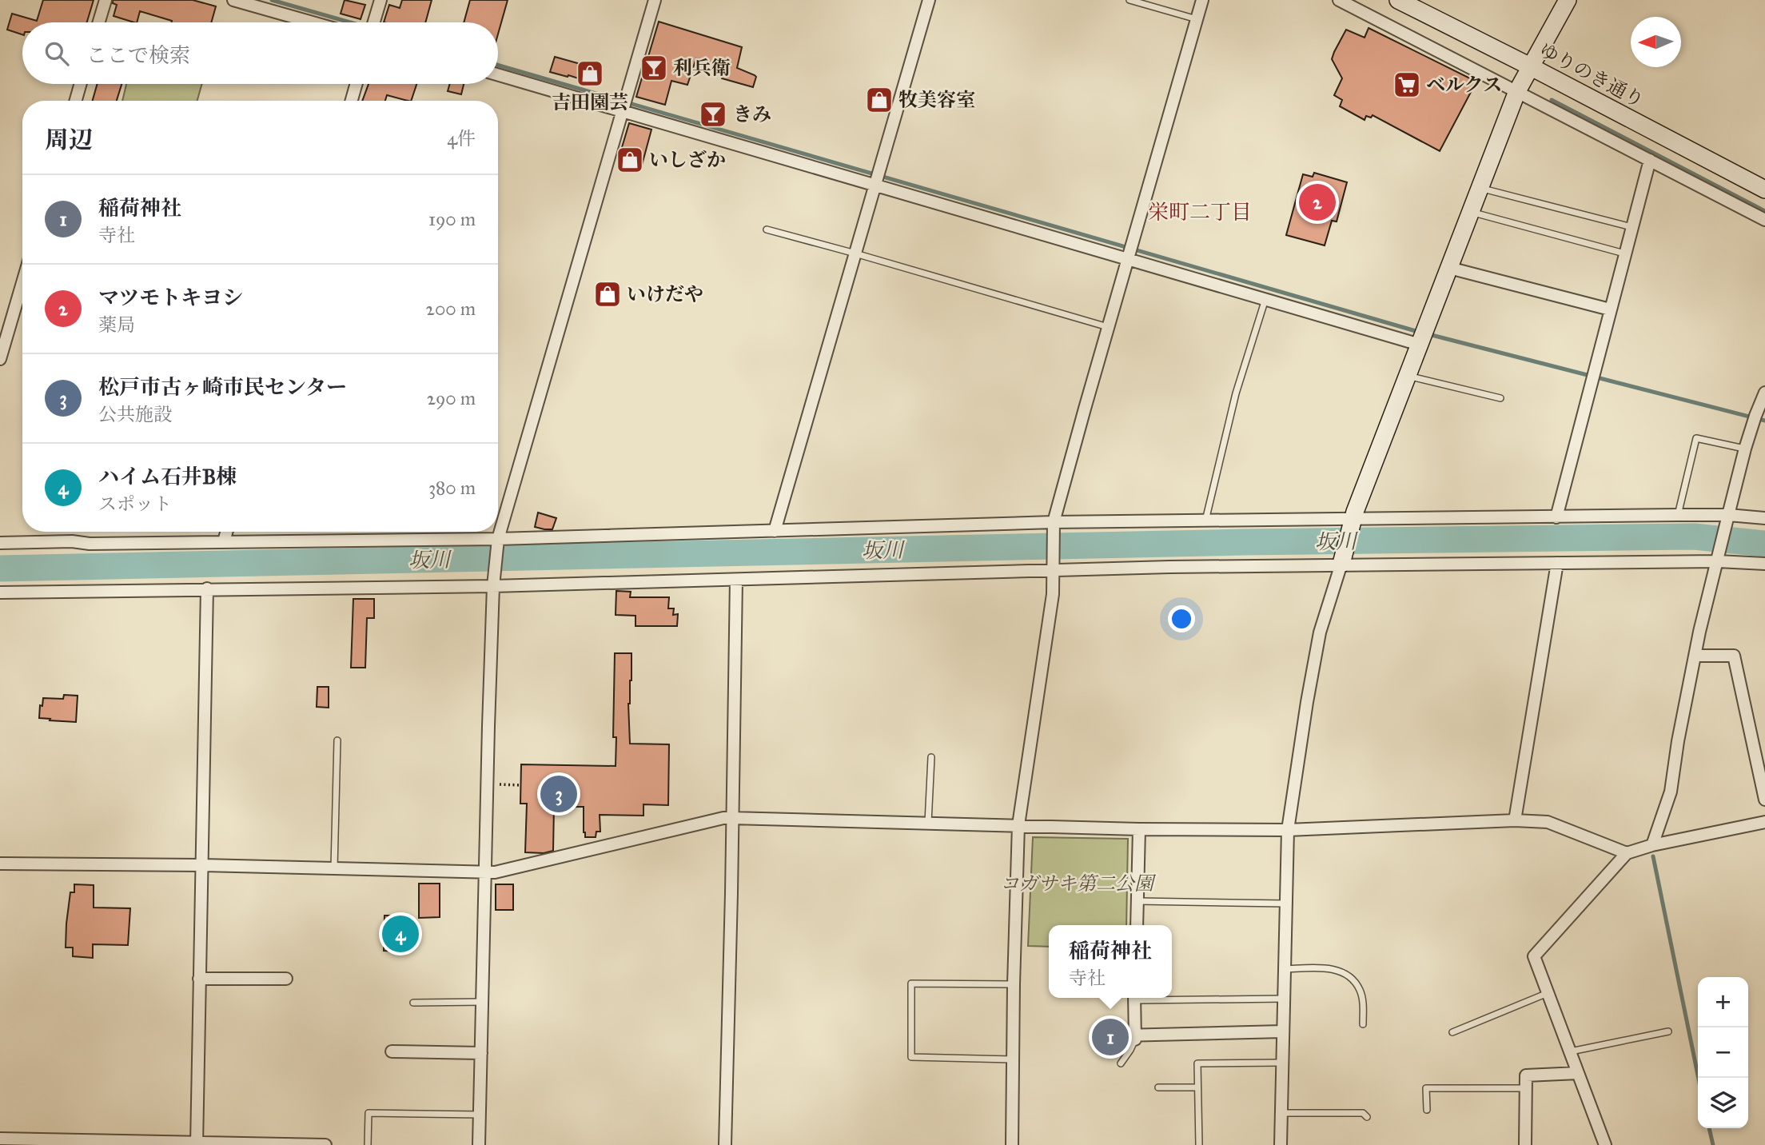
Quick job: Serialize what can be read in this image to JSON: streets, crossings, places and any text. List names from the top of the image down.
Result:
{
  "streets": {
    "street": ["ゆりのき通り"]
  },
  "districts": ["栄町二丁目"],
  "water": ["坂川"],
  "parks": ["コガサキ第二公園"],
  "places": {
    "bar": ["利兵衛", "きみ"],
    "shop": [
      "吉田園芸",
      "牧美容室",
      "いしざか",
      "いけだや"
    ],
    "supermarket": ["ベルクス"]
  },
  "north": "left",
  "page": {
    "search": "ここで検索",
    "heading": ["周辺", "4件"],
    "list": [
      {
        "mark": "1",
        "name": "稲荷神社",
        "note": "寺社",
        "value": "190 m"
      },
      {
        "mark": "2",
        "name": "マツモトキヨシ",
        "note": "薬局",
        "value": "200 m"
      },
      {
        "mark": "3",
        "name": "松戸市古ヶ崎市民センター",
        "note": "公共施設",
        "value": "290 m"
      },
      {
        "mark": "4",
        "name": "ハイム石井B棟",
        "note": "スポット",
        "value": "380 m"
      }
    ],
    "pins": [
      "2",
      "3",
      "4",
      "1"
    ],
    "popup": ["稲荷神社", "寺社"],
    "map_buttons": ["+", "−"]
  }
}
